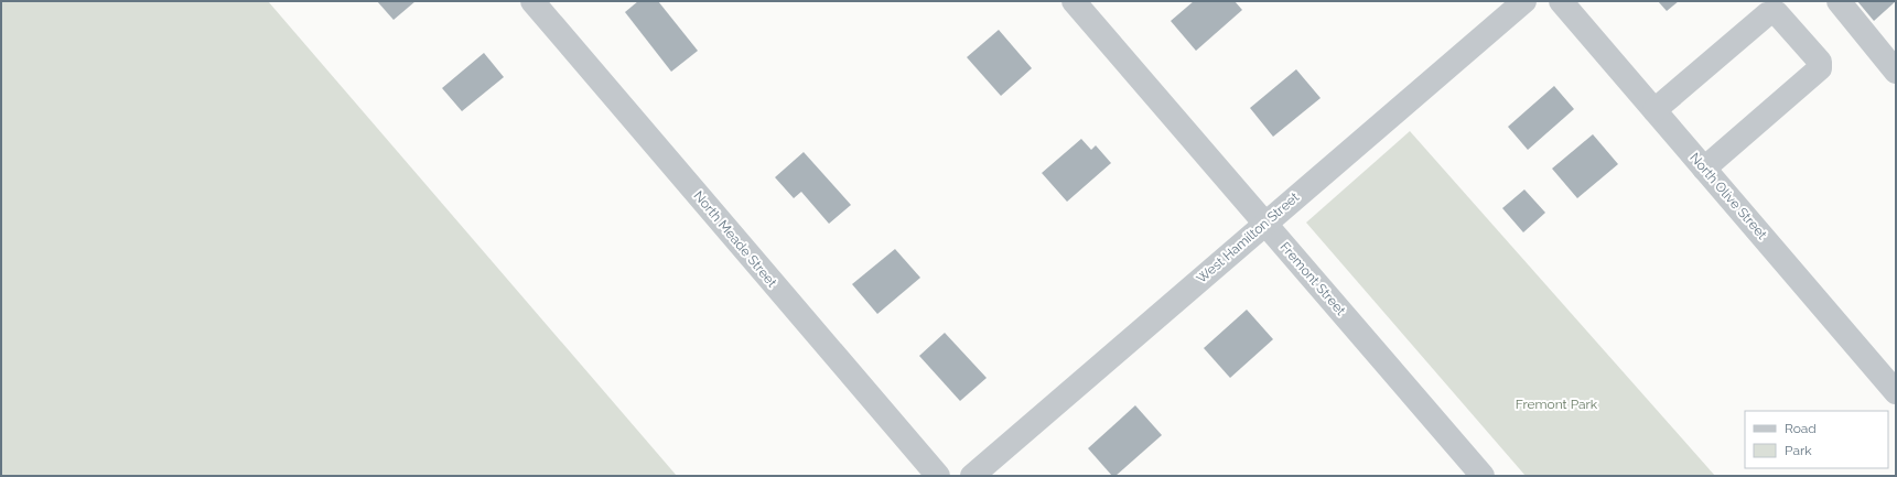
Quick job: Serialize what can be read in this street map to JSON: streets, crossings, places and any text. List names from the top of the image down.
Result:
{
  "streets": {
    "street": [
      "North Olive Street",
      "West Hamilton Street",
      "North Meade Street",
      "Fremont Street"
    ]
  },
  "crossings": [
    ["West Hamilton Street", "Fremont Street"]
  ],
  "parks": ["Fremont Park"],
  "legend": ["Road", "Park"]
}
